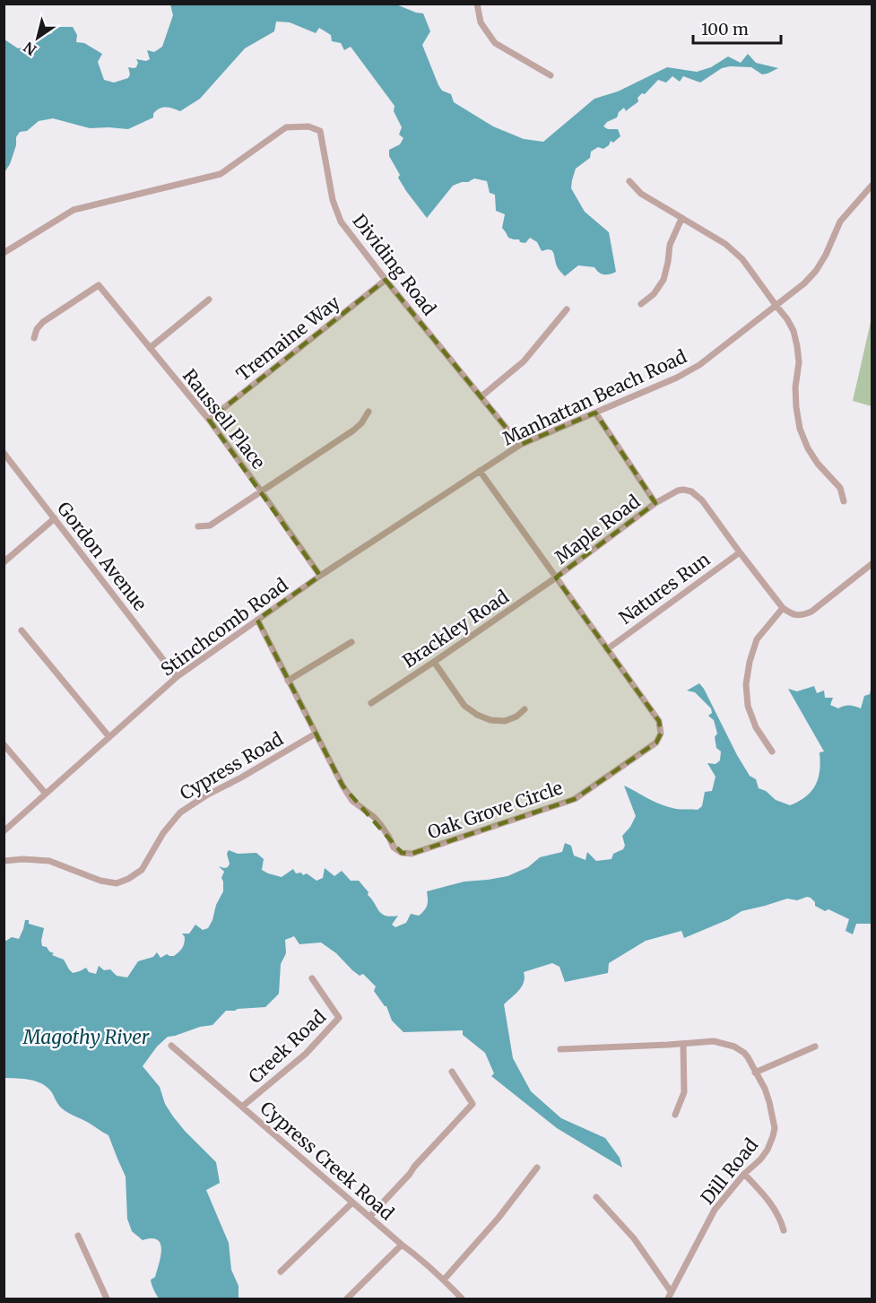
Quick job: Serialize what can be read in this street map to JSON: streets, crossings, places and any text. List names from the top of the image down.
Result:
{
  "streets": {
    "street": [
      "Dividing Road",
      "Tremaine Way",
      "Manhattan Beach Road",
      "Raussell Place",
      "Maple Road",
      "Gordon Avenue",
      "Natures Run",
      "Stinchcomb Road",
      "Brackley Road",
      "Cypress Road",
      "Oak Grove Circle",
      "Creek Road",
      "Cypress Creek Road",
      "Dill Road"
    ]
  },
  "crossings": [
    ["Dividing Road", "Tremaine Way"],
    ["Dividing Road", "Manhattan Beach Road"],
    ["Tremaine Way", "Raussell Place"],
    ["Manhattan Beach Road", "Stinchcomb Road"],
    ["Manhattan Beach Road", "Oak Grove Circle"],
    ["Raussell Place", "Stinchcomb Road"],
    ["Maple Road", "Natures Run"],
    ["Maple Road", "Brackley Road"],
    ["Maple Road", "Oak Grove Circle"],
    ["Gordon Avenue", "Stinchcomb Road"],
    ["Natures Run", "Oak Grove Circle"],
    ["Stinchcomb Road", "Oak Grove Circle"],
    ["Brackley Road", "Oak Grove Circle"],
    ["Cypress Road", "Oak Grove Circle"],
    ["Creek Road", "Cypress Creek Road"]
  ],
  "water": ["Magothy River"],
  "scale_bar": "100 m",
  "north": "bottom left"
}
